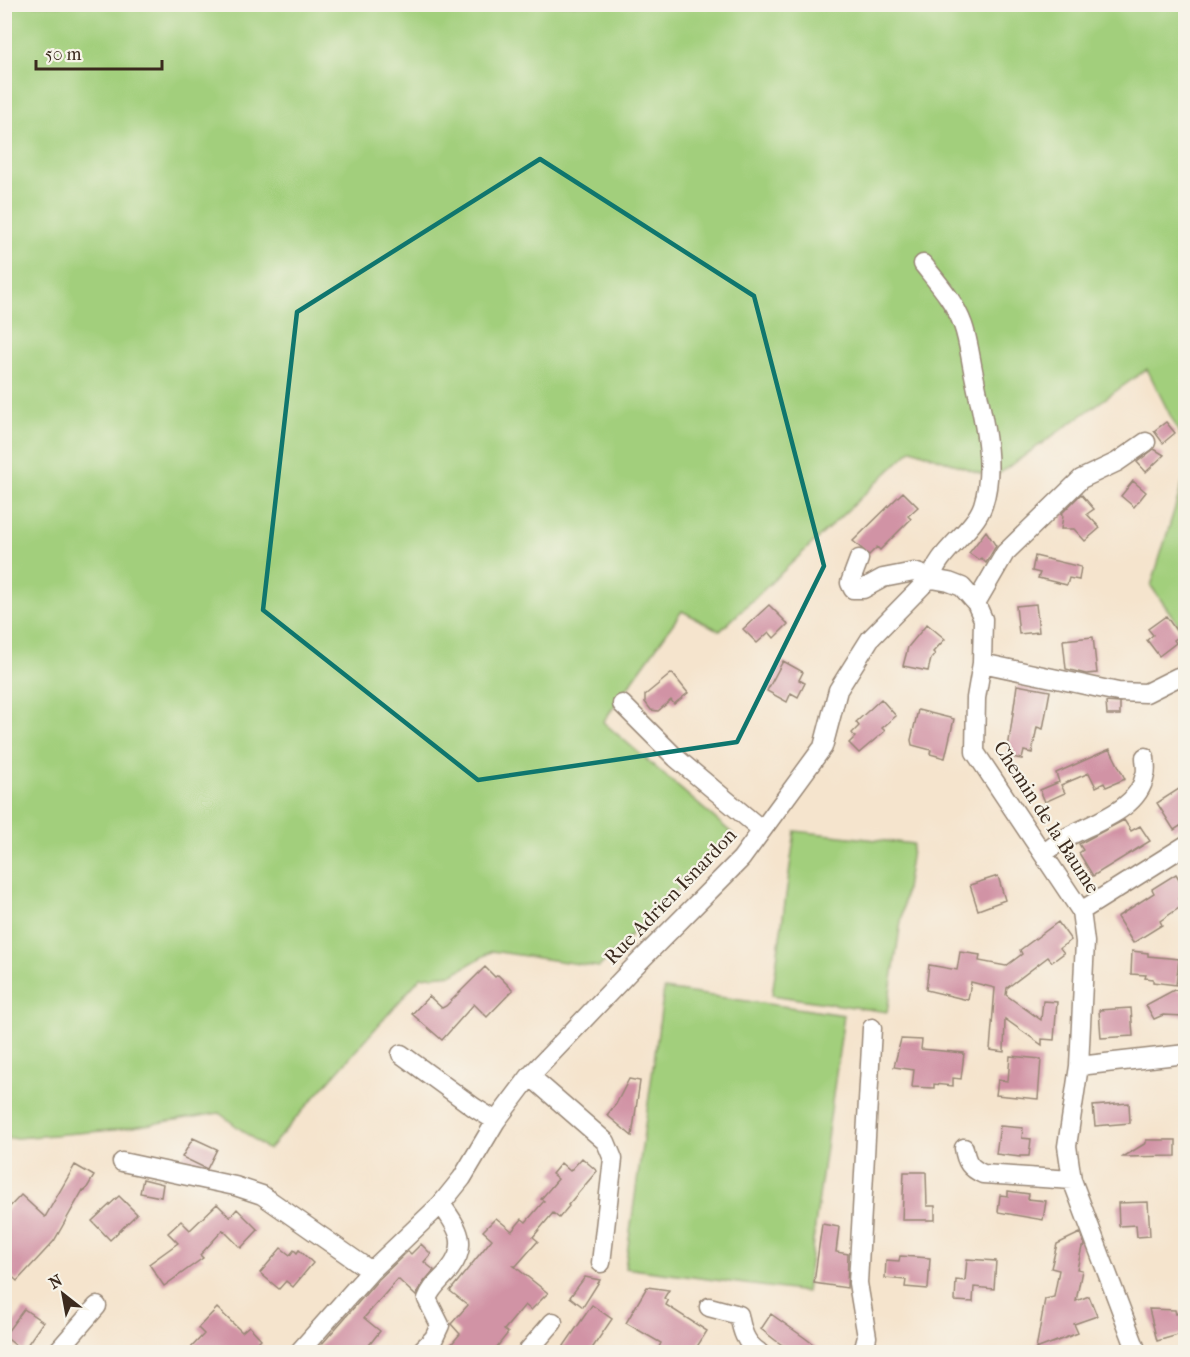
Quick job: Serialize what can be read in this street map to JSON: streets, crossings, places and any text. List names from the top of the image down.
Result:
{
  "streets": {
    "street": ["Chemin de la Baume", "Rue Adrien Isnardon"]
  },
  "scale_bar": "50 m",
  "north": "top left"
}
